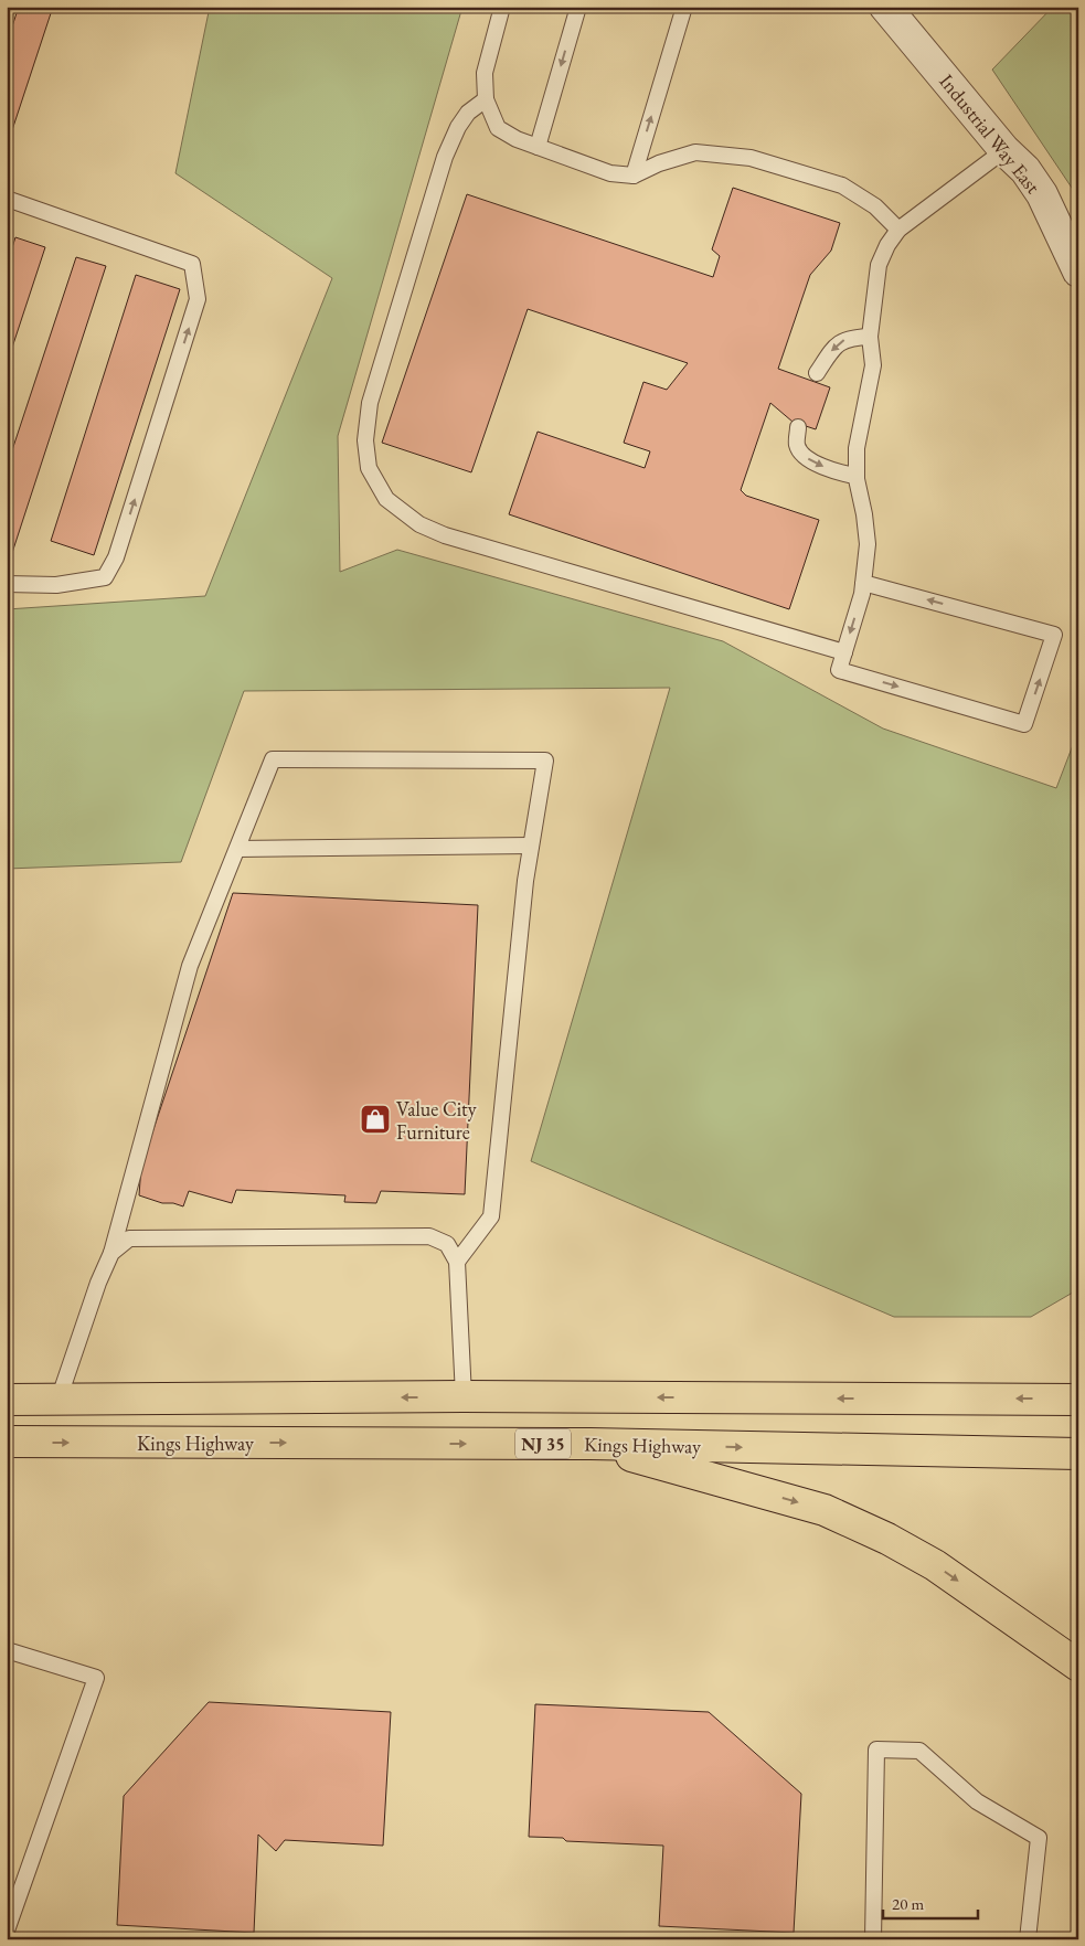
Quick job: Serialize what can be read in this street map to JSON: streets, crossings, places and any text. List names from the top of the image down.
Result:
{
  "streets": {
    "main road": ["Kings Highway", "NJ 35"],
    "street": ["Industrial Way East"]
  },
  "places": {
    "shop": ["Value City Furniture"]
  },
  "scale_bar": "20 m"
}
